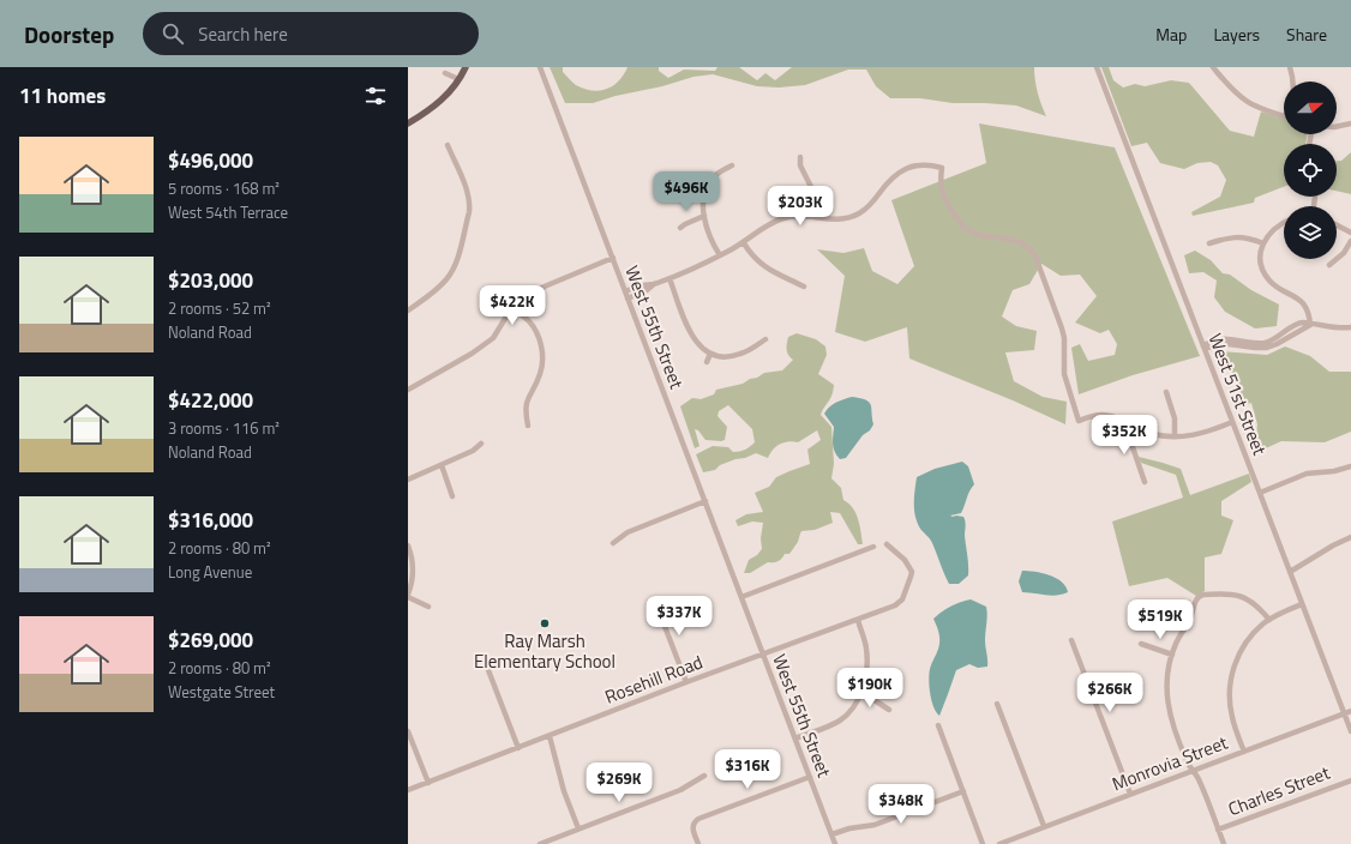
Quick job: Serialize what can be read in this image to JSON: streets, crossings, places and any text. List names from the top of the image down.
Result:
{
  "streets": {
    "street": [
      "West 55th Street",
      "West 51st Street",
      "Rosehill Road",
      "Monrovia Street",
      "Charles Street"
    ]
  },
  "crossings": [
    ["West 55th Street", "Rosehill Road"],
    ["West 51st Street", "Monrovia Street"]
  ],
  "places": ["Ray Marsh Elementary School"],
  "north": "right",
  "page": {
    "header": "Doorstep",
    "search": "Search here",
    "nav": ["Map", "Layers", "Share"],
    "heading": "11 homes",
    "list": [
      {
        "name": "$496,000",
        "note": "5 rooms · 168 m² · West 54th Terrace"
      },
      {
        "name": "$203,000",
        "note": "2 rooms · 52 m² · Noland Road"
      },
      {
        "name": "$422,000",
        "note": "3 rooms · 116 m² · Noland Road"
      },
      {
        "name": "$316,000",
        "note": "2 rooms · 80 m² · Long Avenue"
      },
      {
        "name": "$269,000",
        "note": "2 rooms · 80 m² · Westgate Street"
      }
    ],
    "price": [
      "$496K",
      "$203K",
      "$422K",
      "$352K",
      "$337K",
      "$519K",
      "$190K",
      "$266K",
      "$316K",
      "$269K",
      "$348K"
    ]
  }
}
